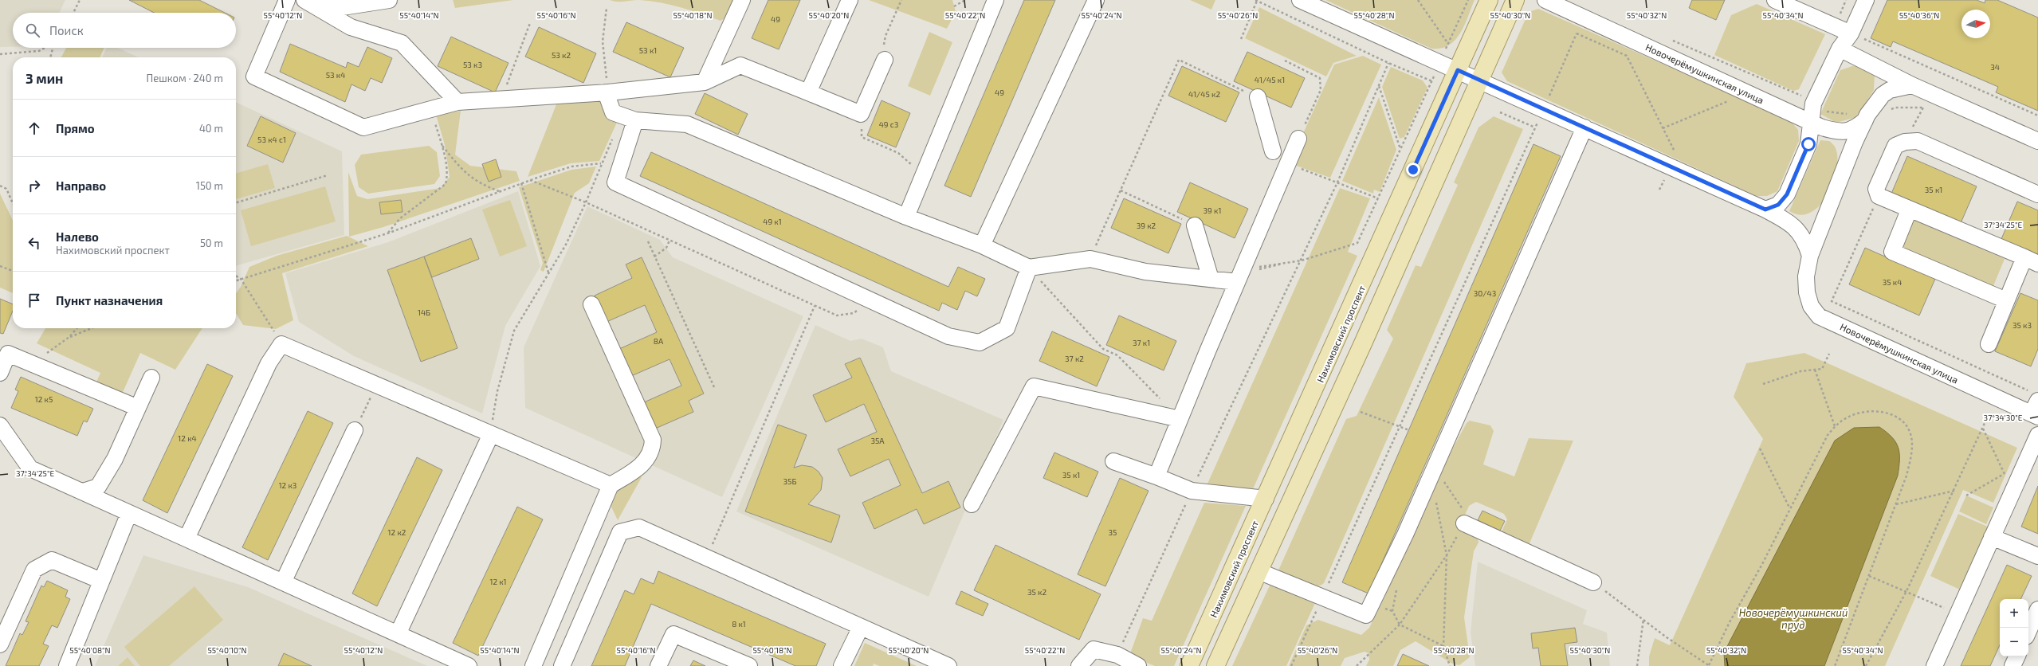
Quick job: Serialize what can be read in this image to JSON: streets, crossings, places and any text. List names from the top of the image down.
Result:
{
  "streets": {
    "main road": ["Нахимовский проспект"],
    "street": ["Новочерёмушкинская улица"]
  },
  "water": ["Новочерёмушкинский пруд"],
  "house_numbers": [
    "49",
    "53 к1",
    "53 к2",
    "53 к3",
    "34",
    "53 к4",
    "41/45 к1",
    "49",
    "41/45 к2",
    "49 с3",
    "53 к4 с1",
    "35 к1",
    "39 к1",
    "49 к1",
    "39 к2",
    "35 к4",
    "30/43",
    "14Б",
    "35 к3",
    "8А",
    "37 к1",
    "37 к2",
    "12 к5",
    "12 к4",
    "35А",
    "35 к1",
    "35Б",
    "12 к3",
    "12 к2",
    "35",
    "12 к1",
    "35 к2",
    "8 к1"
  ],
  "north": "right",
  "page": {
    "search": "Поиск",
    "heading": ["3 мин", "Пешком · 240 m"],
    "list": [
      ["Прямо", "40 m"],
      ["Направо", "150 m"],
      ["Налево", "Нахимовский проспект", "50 m"],
      "Пункт назначения"
    ],
    "map_buttons": ["+", "−"]
  },
  "coordinates": [
    "55°40'12\"N",
    "55°40'14\"N",
    "55°40'16\"N",
    "55°40'18\"N",
    "55°40'20\"N",
    "55°40'22\"N",
    "55°40'24\"N",
    "55°40'26\"N",
    "55°40'28\"N",
    "55°40'30\"N",
    "55°40'32\"N",
    "55°40'34\"N",
    "55°40'36\"N",
    "37°34'25\"E",
    "37°34'30\"E",
    "55°40'08\"N",
    "55°40'10\"N"
  ]
}
